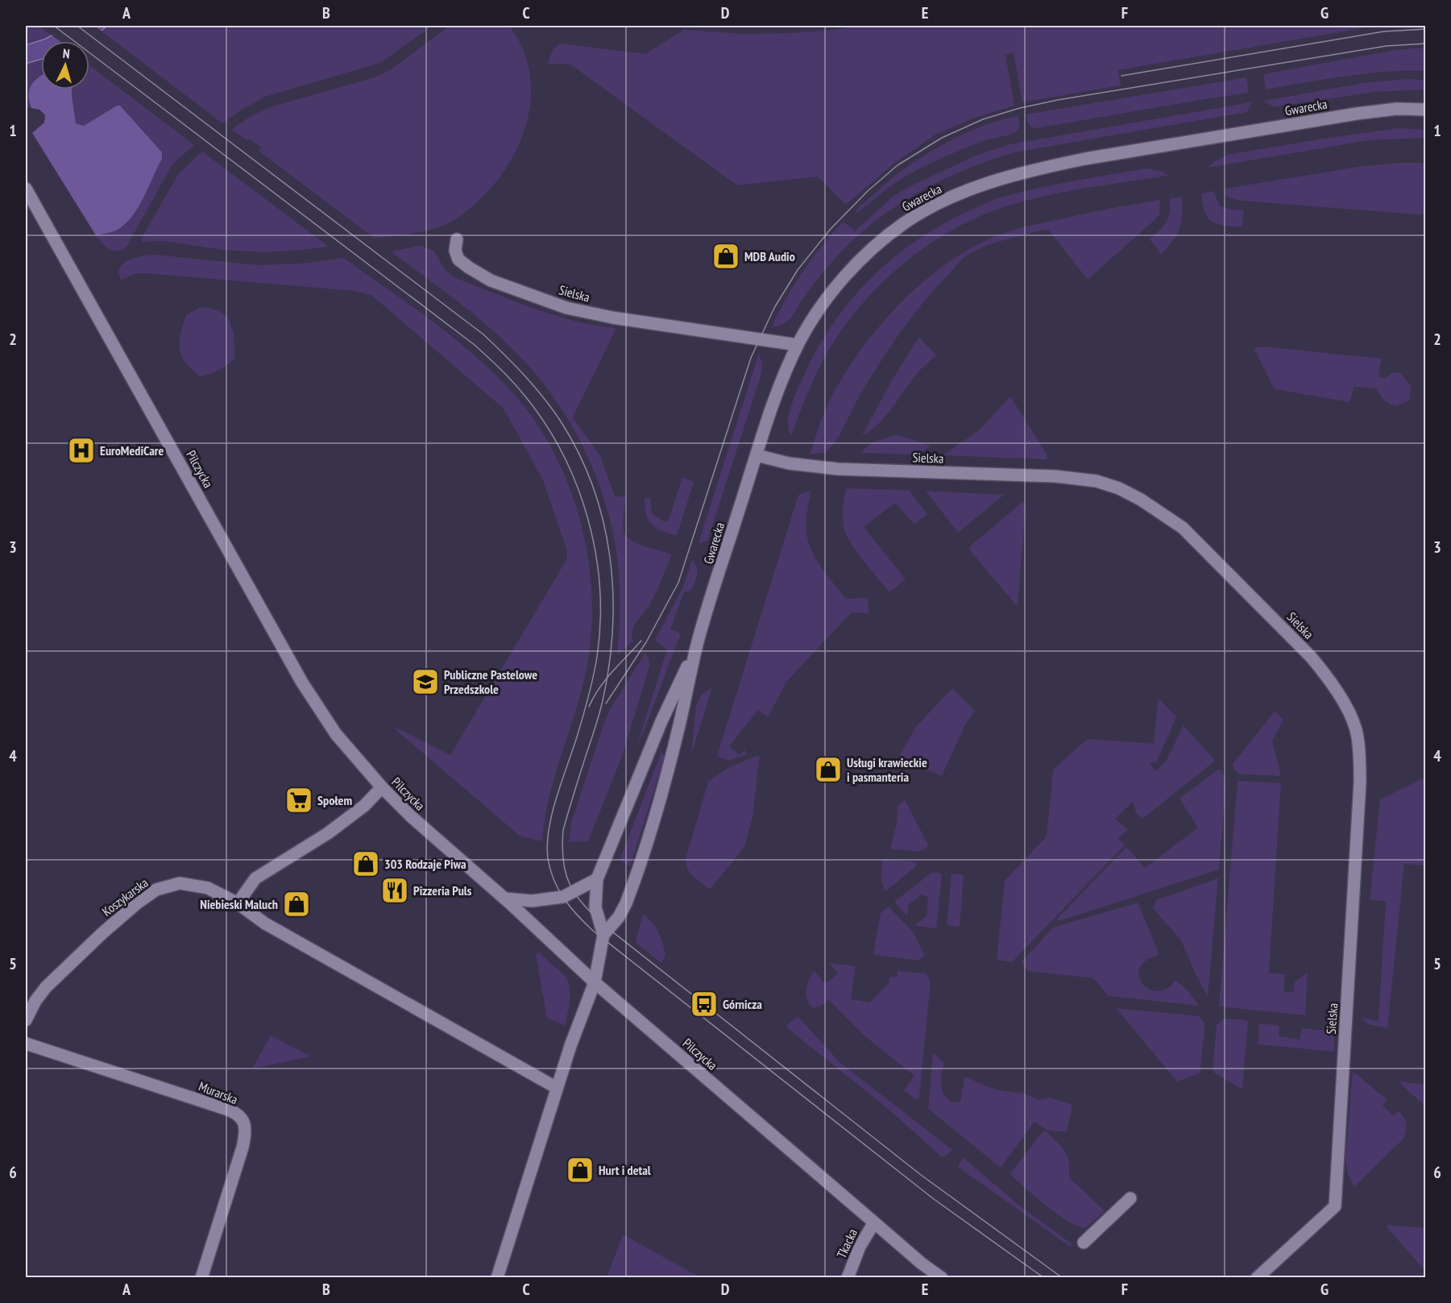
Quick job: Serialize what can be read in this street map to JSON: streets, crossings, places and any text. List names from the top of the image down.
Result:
{
  "streets": {
    "street": [
      "Gwarecka",
      "Sielska",
      "Pilczycka",
      "Koszykarska",
      "Murarska",
      "Tkacka"
    ]
  },
  "crossings": [
    ["Gwarecka", "Sielska"],
    ["Gwarecka", "Pilczycka"],
    ["Pilczycka", "Tkacka"]
  ],
  "places": {
    "shop": [
      "MDB Audio",
      "Usługi krawieckie i pasmanteria",
      "303 Rodzaje Piwa",
      "Niebieski Maluch",
      "Hurt i detal"
    ],
    "hospital": ["EuroMediCare"],
    "school or university": ["Publiczne Pastelowe Przedszkole"],
    "supermarket": ["Społem"],
    "restaurant": ["Pizzeria Puls"],
    "bus stop": ["Górnicza"]
  },
  "north": "top",
  "grid": {
    "columns": [
      "A",
      "B",
      "C",
      "D",
      "E",
      "F",
      "G"
    ],
    "rows": [
      "1",
      "2",
      "3",
      "4",
      "5",
      "6"
    ]
  }
}
